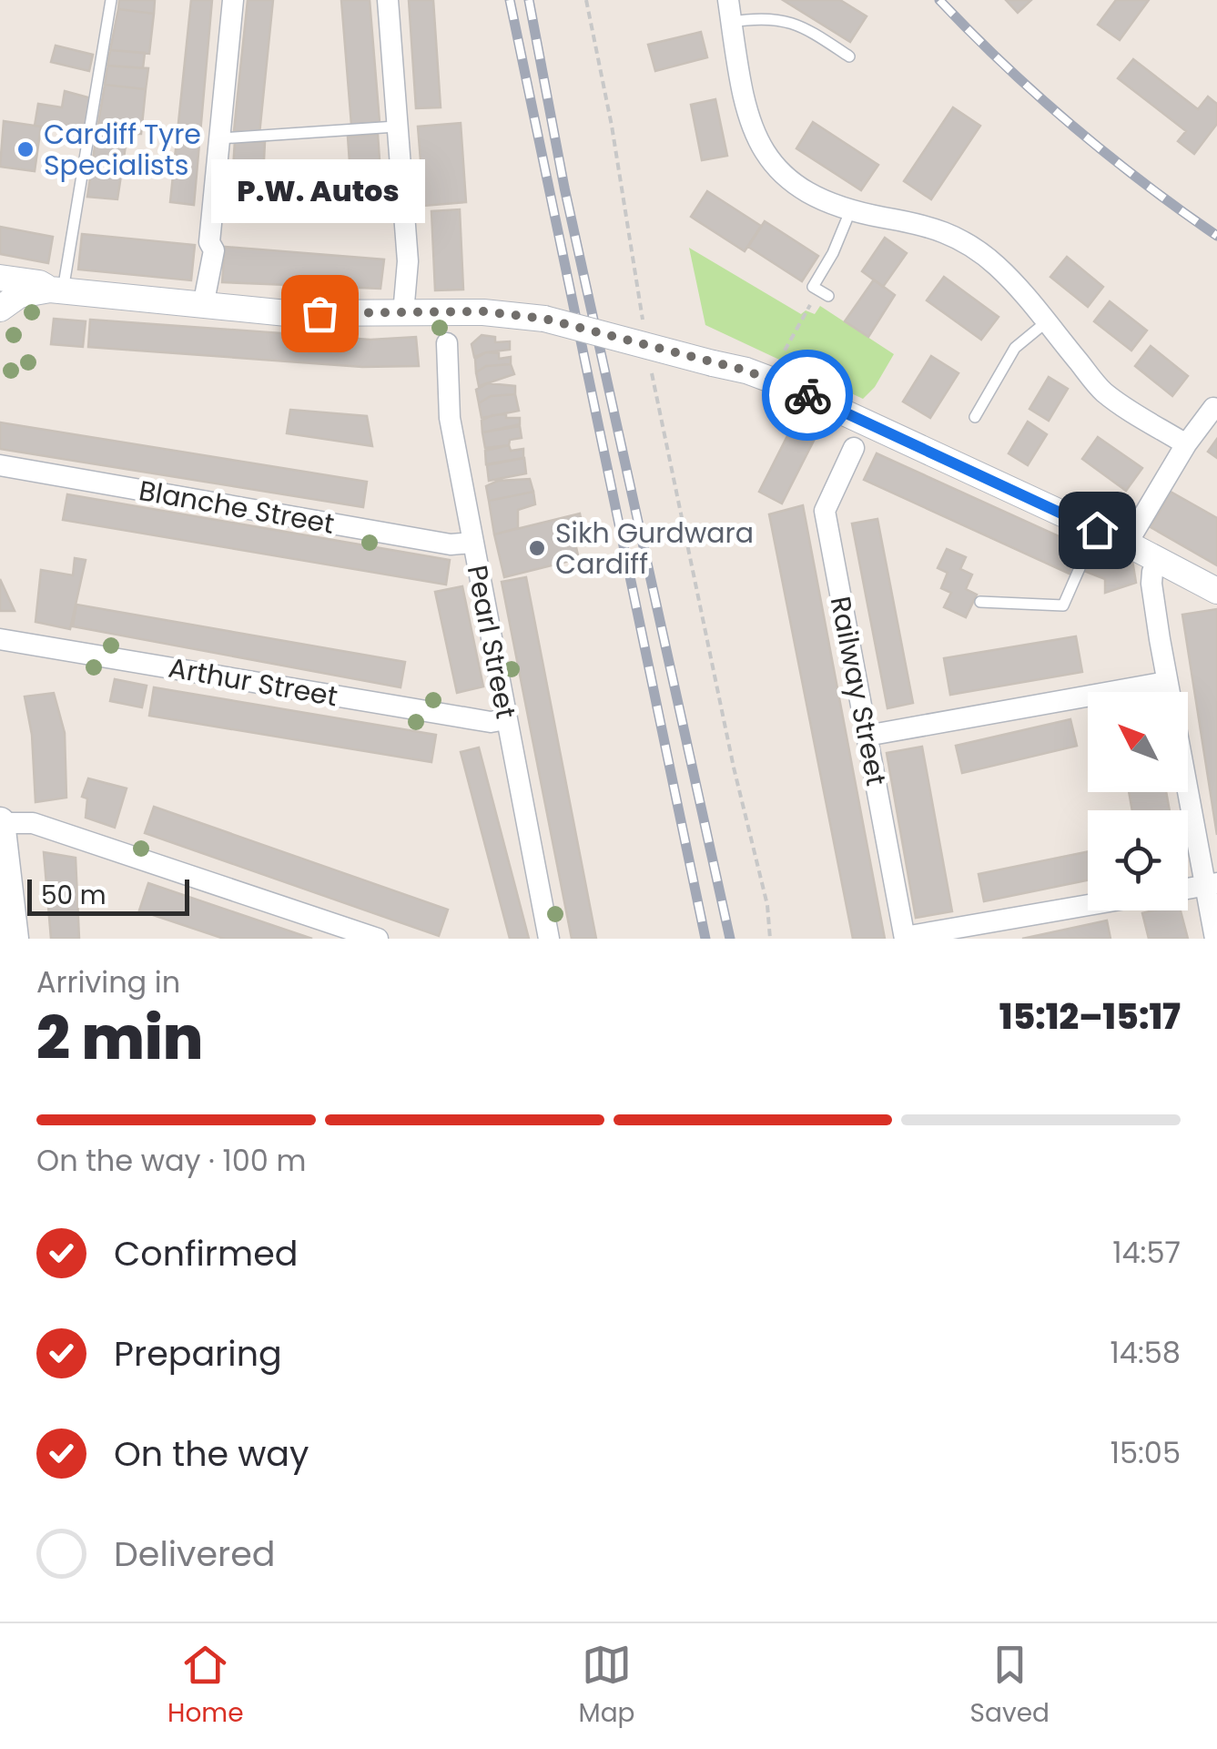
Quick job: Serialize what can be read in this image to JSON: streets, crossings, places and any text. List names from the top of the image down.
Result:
{
  "streets": {
    "street": [
      "Blanche Street",
      "Pearl Street",
      "Arthur Street",
      "Railway Street"
    ]
  },
  "crossings": [
    ["Blanche Street", "Pearl Street"],
    ["Pearl Street", "Arthur Street"]
  ],
  "places": ["Cardiff Tyre Specialists", "P.W. Autos", "Sikh Gurdwara Cardiff"],
  "scale_bar": "50 m",
  "north": "top left",
  "page": {
    "bubble": "P.W. Autos",
    "scale": "50 m",
    "heading": ["2 min", "Arriving in", "15:12–15:17"],
    "bar": "On the way · 100 m",
    "list": [
      ["Confirmed", "14:57"],
      ["Preparing", "14:58"],
      ["On the way", "15:05"],
      "Delivered"
    ],
    "tabs": ["Home", "Map", "Saved"]
  }
}
